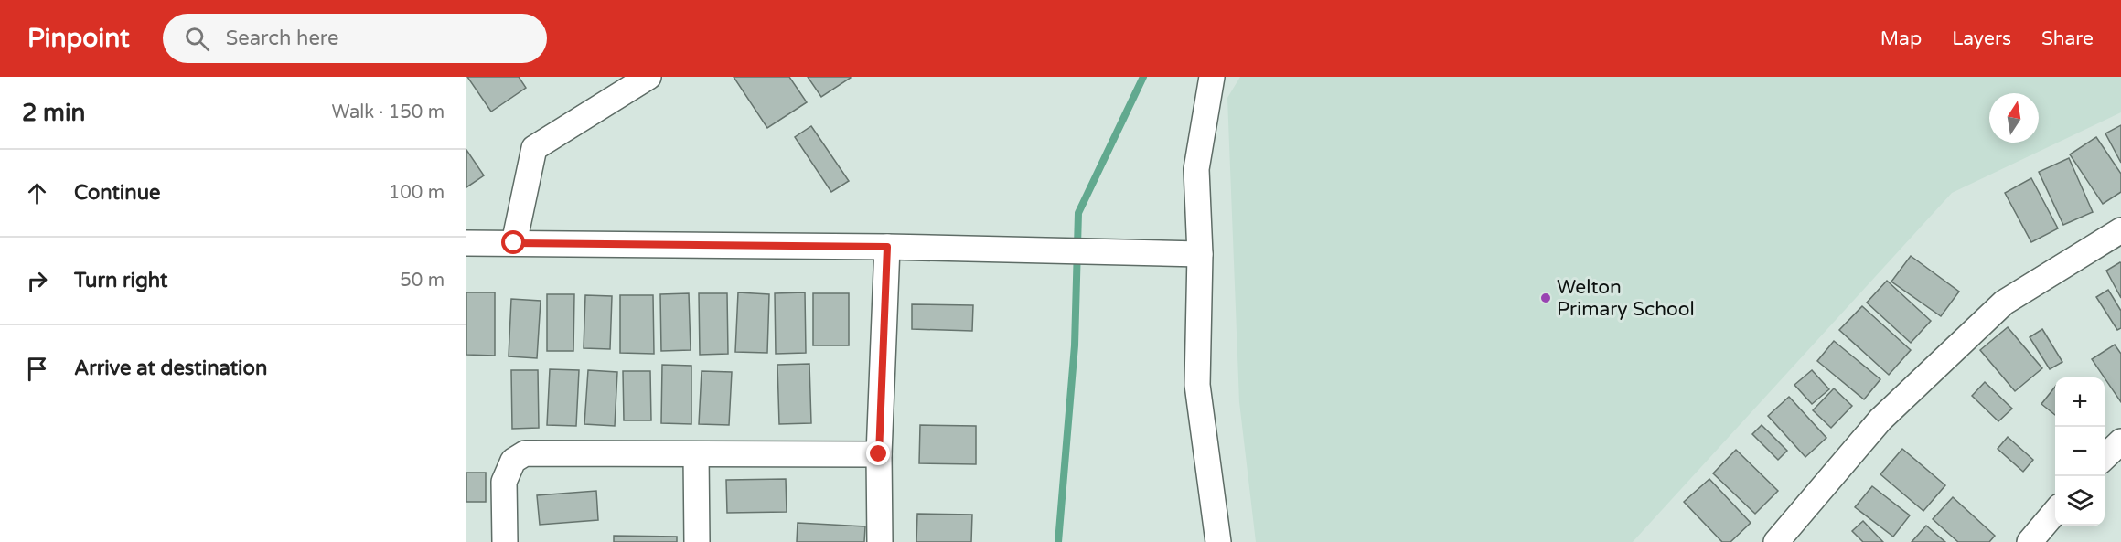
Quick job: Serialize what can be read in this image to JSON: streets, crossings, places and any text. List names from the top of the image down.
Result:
{
  "places": ["Welton Primary School"],
  "north": "top",
  "page": {
    "header": "Pinpoint",
    "search": "Search here",
    "nav": ["Map", "Layers", "Share"],
    "heading": ["2 min", "Walk · 150 m"],
    "list": [
      ["Continue", "100 m"],
      ["Turn right", "50 m"],
      "Arrive at destination"
    ],
    "map_buttons": ["+", "−"]
  }
}
